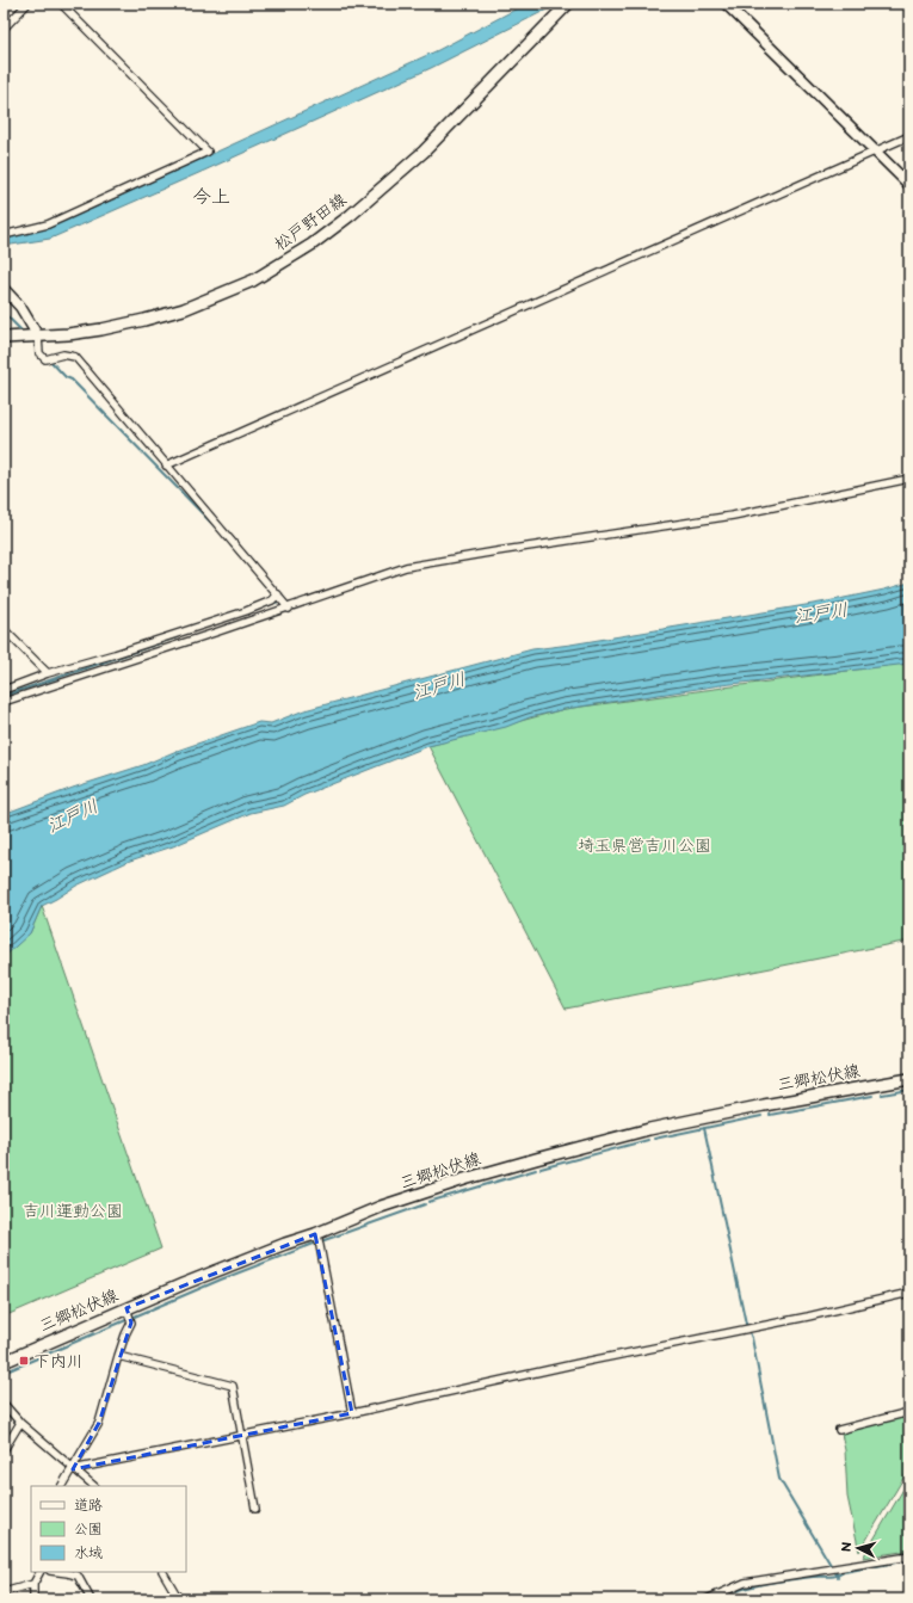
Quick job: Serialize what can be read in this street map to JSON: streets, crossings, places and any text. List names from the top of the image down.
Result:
{
  "streets": {
    "main road": ["松戸野田線", "三郷松伏線"]
  },
  "districts": ["今上"],
  "water": ["江戸川"],
  "parks": ["埼玉県営吉川公園", "吉川運動公園"],
  "places": {
    "transit": ["下内川"]
  },
  "legend": ["道路", "公園", "水域"],
  "north": "left"
}
